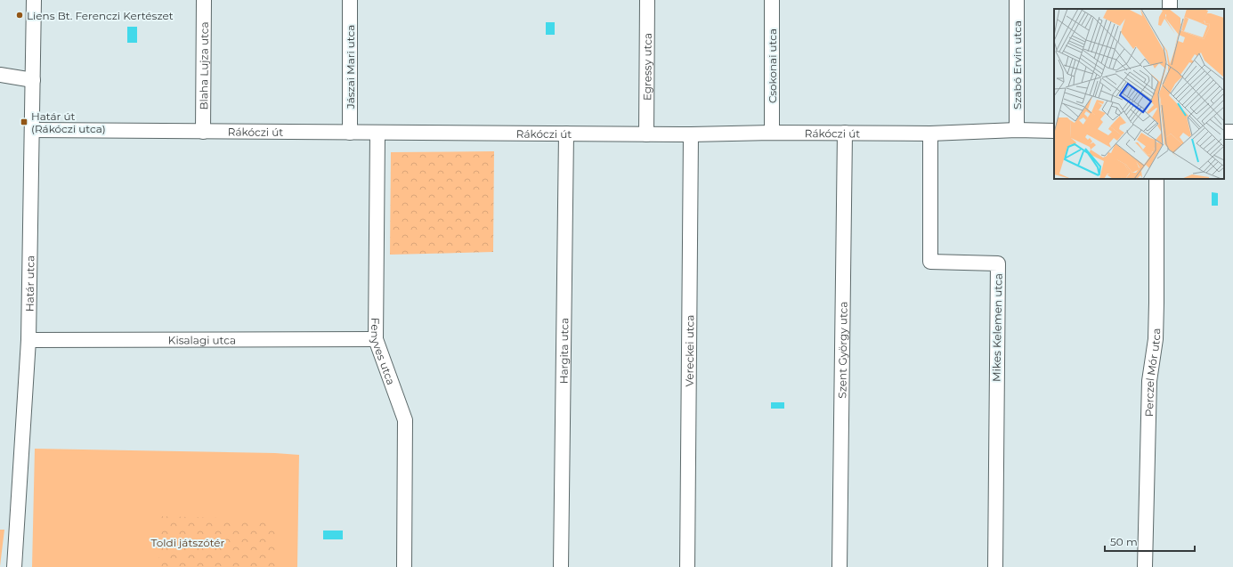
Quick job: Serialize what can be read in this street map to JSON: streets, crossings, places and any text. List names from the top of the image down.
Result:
{
  "streets": {
    "street": [
      "Szabó Ervin utca",
      "Blaha Lujza utca",
      "Csokonai utca",
      "Jászai Mari utca",
      "Egressy utca",
      "Rákóczi út",
      "Határ utca",
      "Mikes Kelemen utca",
      "Kisalagi utca",
      "Szent György utca",
      "Fenyves utca",
      "Hargita utca",
      "Vereckei utca",
      "Perczel Mór utca"
    ]
  },
  "crossings": [
    ["Szabó Ervin utca", "Rákóczi út"],
    ["Blaha Lujza utca", "Rákóczi út"],
    ["Csokonai utca", "Rákóczi út"],
    ["Jászai Mari utca", "Rákóczi út"],
    ["Egressy utca", "Rákóczi út"],
    ["Rákóczi út", "Határ utca"],
    ["Rákóczi út", "Mikes Kelemen utca"],
    ["Rákóczi út", "Szent György utca"],
    ["Rákóczi út", "Fenyves utca"],
    ["Rákóczi út", "Hargita utca"],
    ["Rákóczi út", "Vereckei utca"],
    ["Határ utca", "Kisalagi utca"],
    ["Kisalagi utca", "Fenyves utca"]
  ],
  "parks": ["Toldi játszótér"],
  "places": {
    "other": ["Liens Bt. Ferenczi Kertészet"],
    "transit": ["Határ út (Rákóczi utca)"]
  },
  "scale_bar": "50 m"
}
